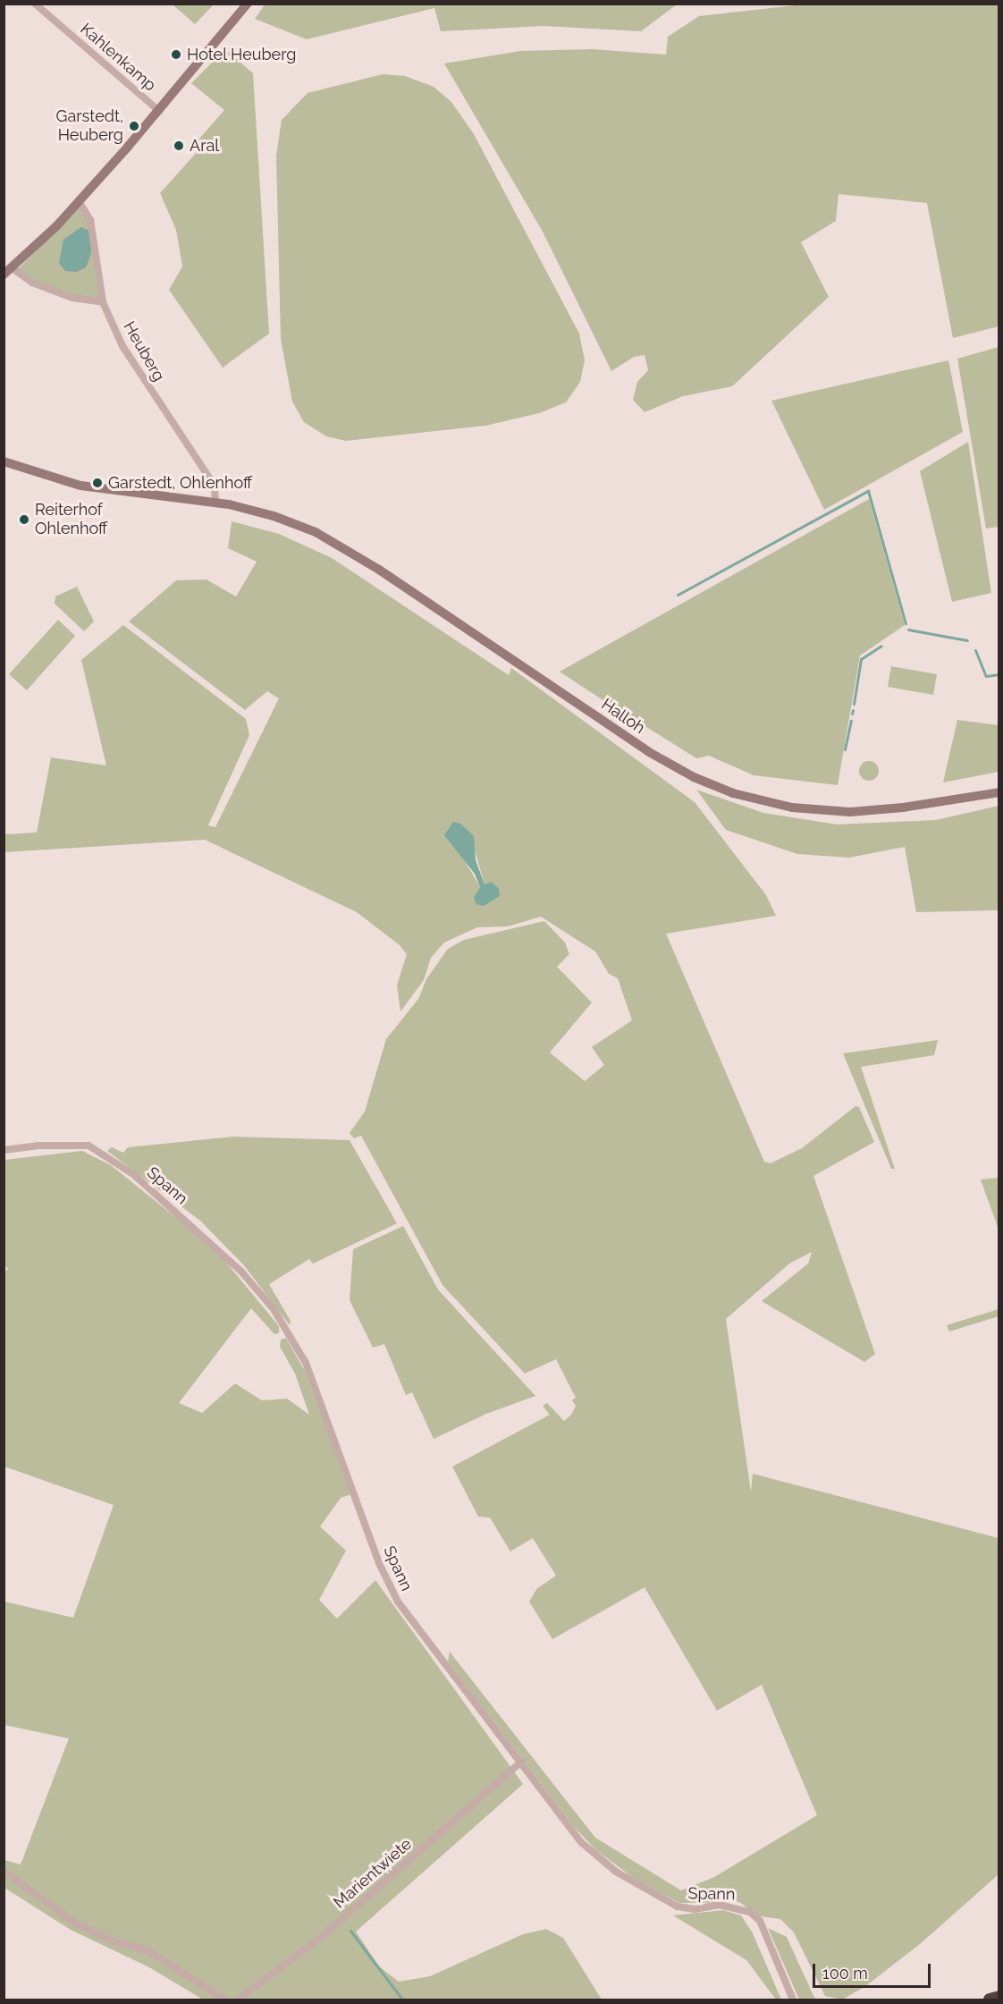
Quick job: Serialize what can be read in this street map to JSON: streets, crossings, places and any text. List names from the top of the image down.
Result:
{
  "streets": {
    "main road": ["Halloh"],
    "street": [
      "Kahlenkamp",
      "Heuberg",
      "Spann",
      "Marientwiete"
    ]
  },
  "crossings": [
    ["Heuberg", "Halloh"],
    ["Spann", "Marientwiete"]
  ],
  "places": [
    "Hotel Heuberg",
    "Garstedt, Heuberg",
    "Aral",
    "Garstedt, Ohlenhoff",
    "Reiterhof Ohlenhoff"
  ],
  "scale_bar": "100 m"
}
